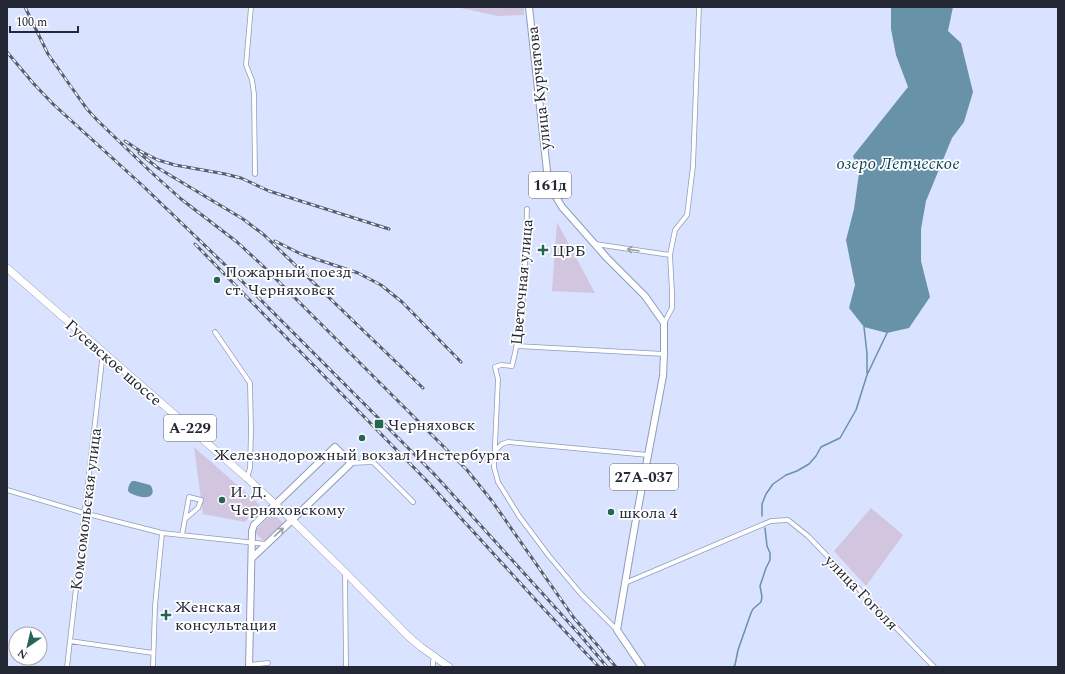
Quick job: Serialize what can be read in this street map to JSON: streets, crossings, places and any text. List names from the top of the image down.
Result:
{
  "streets": {
    "highway": ["Гусевское шоссе", "А-229"],
    "main road": ["улица Курчатова", "161д", "27А-037"],
    "street": ["Цветочная улица", "Комсомольская улица", "улица Гоголя"]
  },
  "crossings": [
    ["улица Курчатова", "27А-037"],
    ["Цветочная улица", "27А-037"],
    ["Гусевское шоссе", "Комсомольская улица"],
    ["27А-037", "улица Гоголя"]
  ],
  "water": ["озеро Летческое"],
  "places": {
    "health": ["ЦРБ", "Женская консультация"],
    "other": [
      "Пожарный поезд ст. Черняховск",
      "Железнодорожный вокзал Инстербурга",
      "И. Д. Черняховскому",
      "школа 4"
    ],
    "transit": ["Черняховск"]
  },
  "scale_bar": "100 m",
  "north": "bottom left"
}
